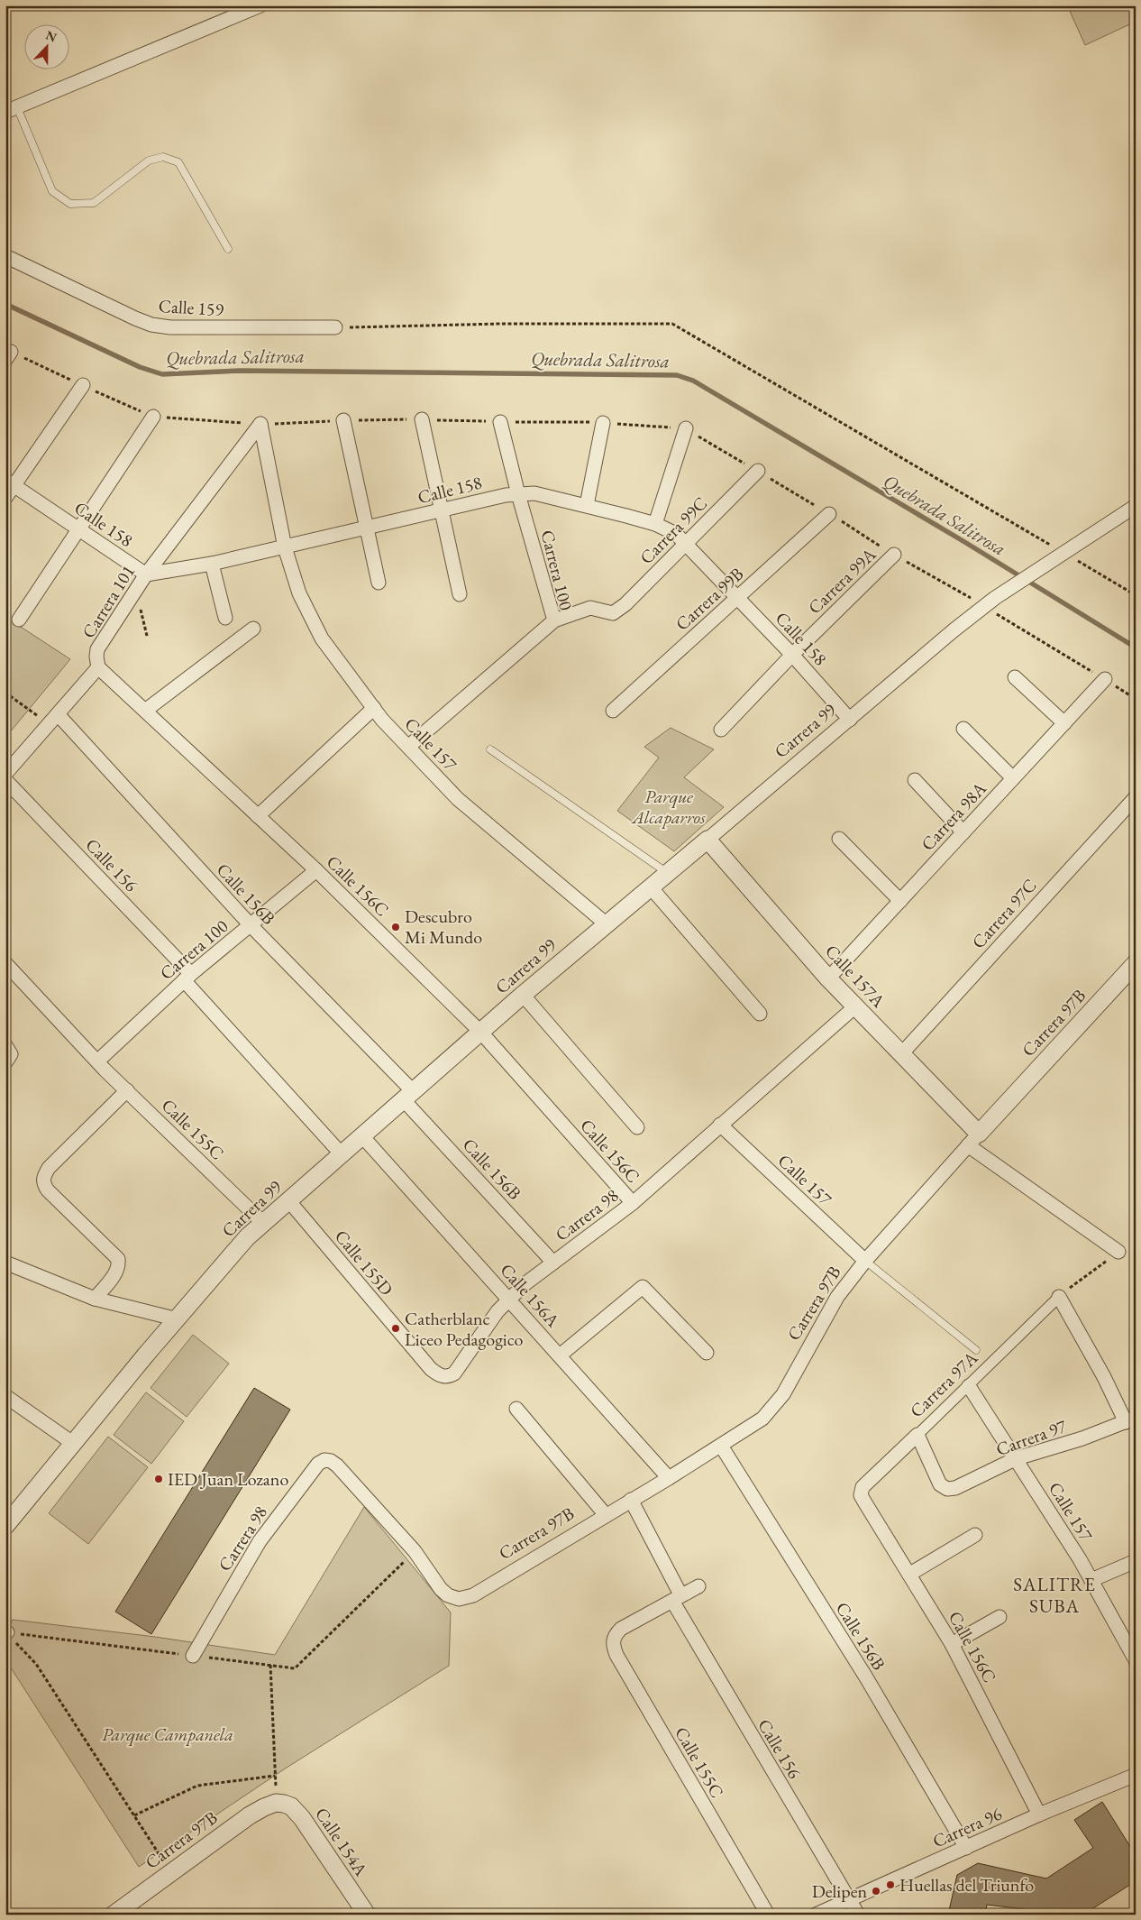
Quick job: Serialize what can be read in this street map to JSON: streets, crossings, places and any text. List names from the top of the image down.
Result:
{
  "streets": {
    "street": [
      "Calle 159",
      "Calle 158",
      "Carrera 99C",
      "Carrera 100",
      "Carrera 99A",
      "Carrera 99B",
      "Carrera 101",
      "Carrera 99",
      "Calle 157",
      "Carrera 98A",
      "Calle 156",
      "Calle 156C",
      "Calle 156B",
      "Carrera 97C",
      "Calle 157A",
      "Carrera 97B",
      "Calle 155C",
      "Carrera 98",
      "Calle 155D",
      "Calle 156A",
      "Carrera 97A",
      "Carrera 97",
      "Carrera 96",
      "Calle 154A"
    ]
  },
  "crossings": [
    ["Calle 158", "Carrera 99C"],
    ["Calle 158", "Carrera 100"],
    ["Calle 158", "Carrera 99A"],
    ["Calle 158", "Carrera 99B"],
    ["Calle 158", "Carrera 101"],
    ["Calle 158", "Carrera 99"],
    ["Calle 158", "Calle 157"],
    ["Carrera 99C", "Carrera 100"],
    ["Carrera 100", "Calle 157"],
    ["Carrera 100", "Calle 156"],
    ["Carrera 100", "Calle 156C"],
    ["Carrera 100", "Calle 156B"],
    ["Carrera 100", "Calle 155C"],
    ["Carrera 101", "Calle 157"],
    ["Carrera 101", "Calle 156C"],
    ["Carrera 101", "Calle 156B"],
    ["Carrera 99", "Calle 157"],
    ["Carrera 99", "Calle 156"],
    ["Carrera 99", "Calle 156C"],
    ["Carrera 99", "Calle 156B"],
    ["Carrera 99", "Calle 157A"],
    ["Carrera 99", "Calle 155C"],
    ["Carrera 99", "Calle 155D"],
    ["Carrera 99", "Calle 156A"],
    ["Calle 157", "Carrera 97B"],
    ["Calle 157", "Carrera 98"],
    ["Calle 157", "Carrera 97A"],
    ["Calle 157", "Carrera 97"],
    ["Carrera 98A", "Calle 157A"],
    ["Calle 156", "Carrera 97B"],
    ["Calle 156", "Calle 155C"],
    ["Calle 156", "Carrera 96"],
    ["Calle 156C", "Carrera 98"],
    ["Calle 156C", "Carrera 97A"],
    ["Calle 156C", "Carrera 96"],
    ["Calle 156B", "Carrera 97B"],
    ["Calle 156B", "Carrera 98"],
    ["Calle 156B", "Carrera 96"],
    ["Carrera 97C", "Calle 157A"],
    ["Calle 157A", "Carrera 97B"],
    ["Calle 157A", "Carrera 98"],
    ["Carrera 97B", "Carrera 98"],
    ["Carrera 97B", "Calle 156A"],
    ["Carrera 97B", "Calle 154A"],
    ["Carrera 98", "Calle 155D"],
    ["Carrera 98", "Calle 156A"],
    ["Carrera 97A", "Carrera 97"]
  ],
  "districts": ["SALITRE SUBA"],
  "water": ["Quebrada Salitrosa"],
  "parks": ["Parque Alcaparros", "Parque Campanela"],
  "places": [
    "Descubro Mi Mundo",
    "Catherblanc Liceo Pedagogico",
    "IED Juan Lozano",
    "Huellas del Triunfo",
    "Delipen"
  ],
  "north": "top"
}
